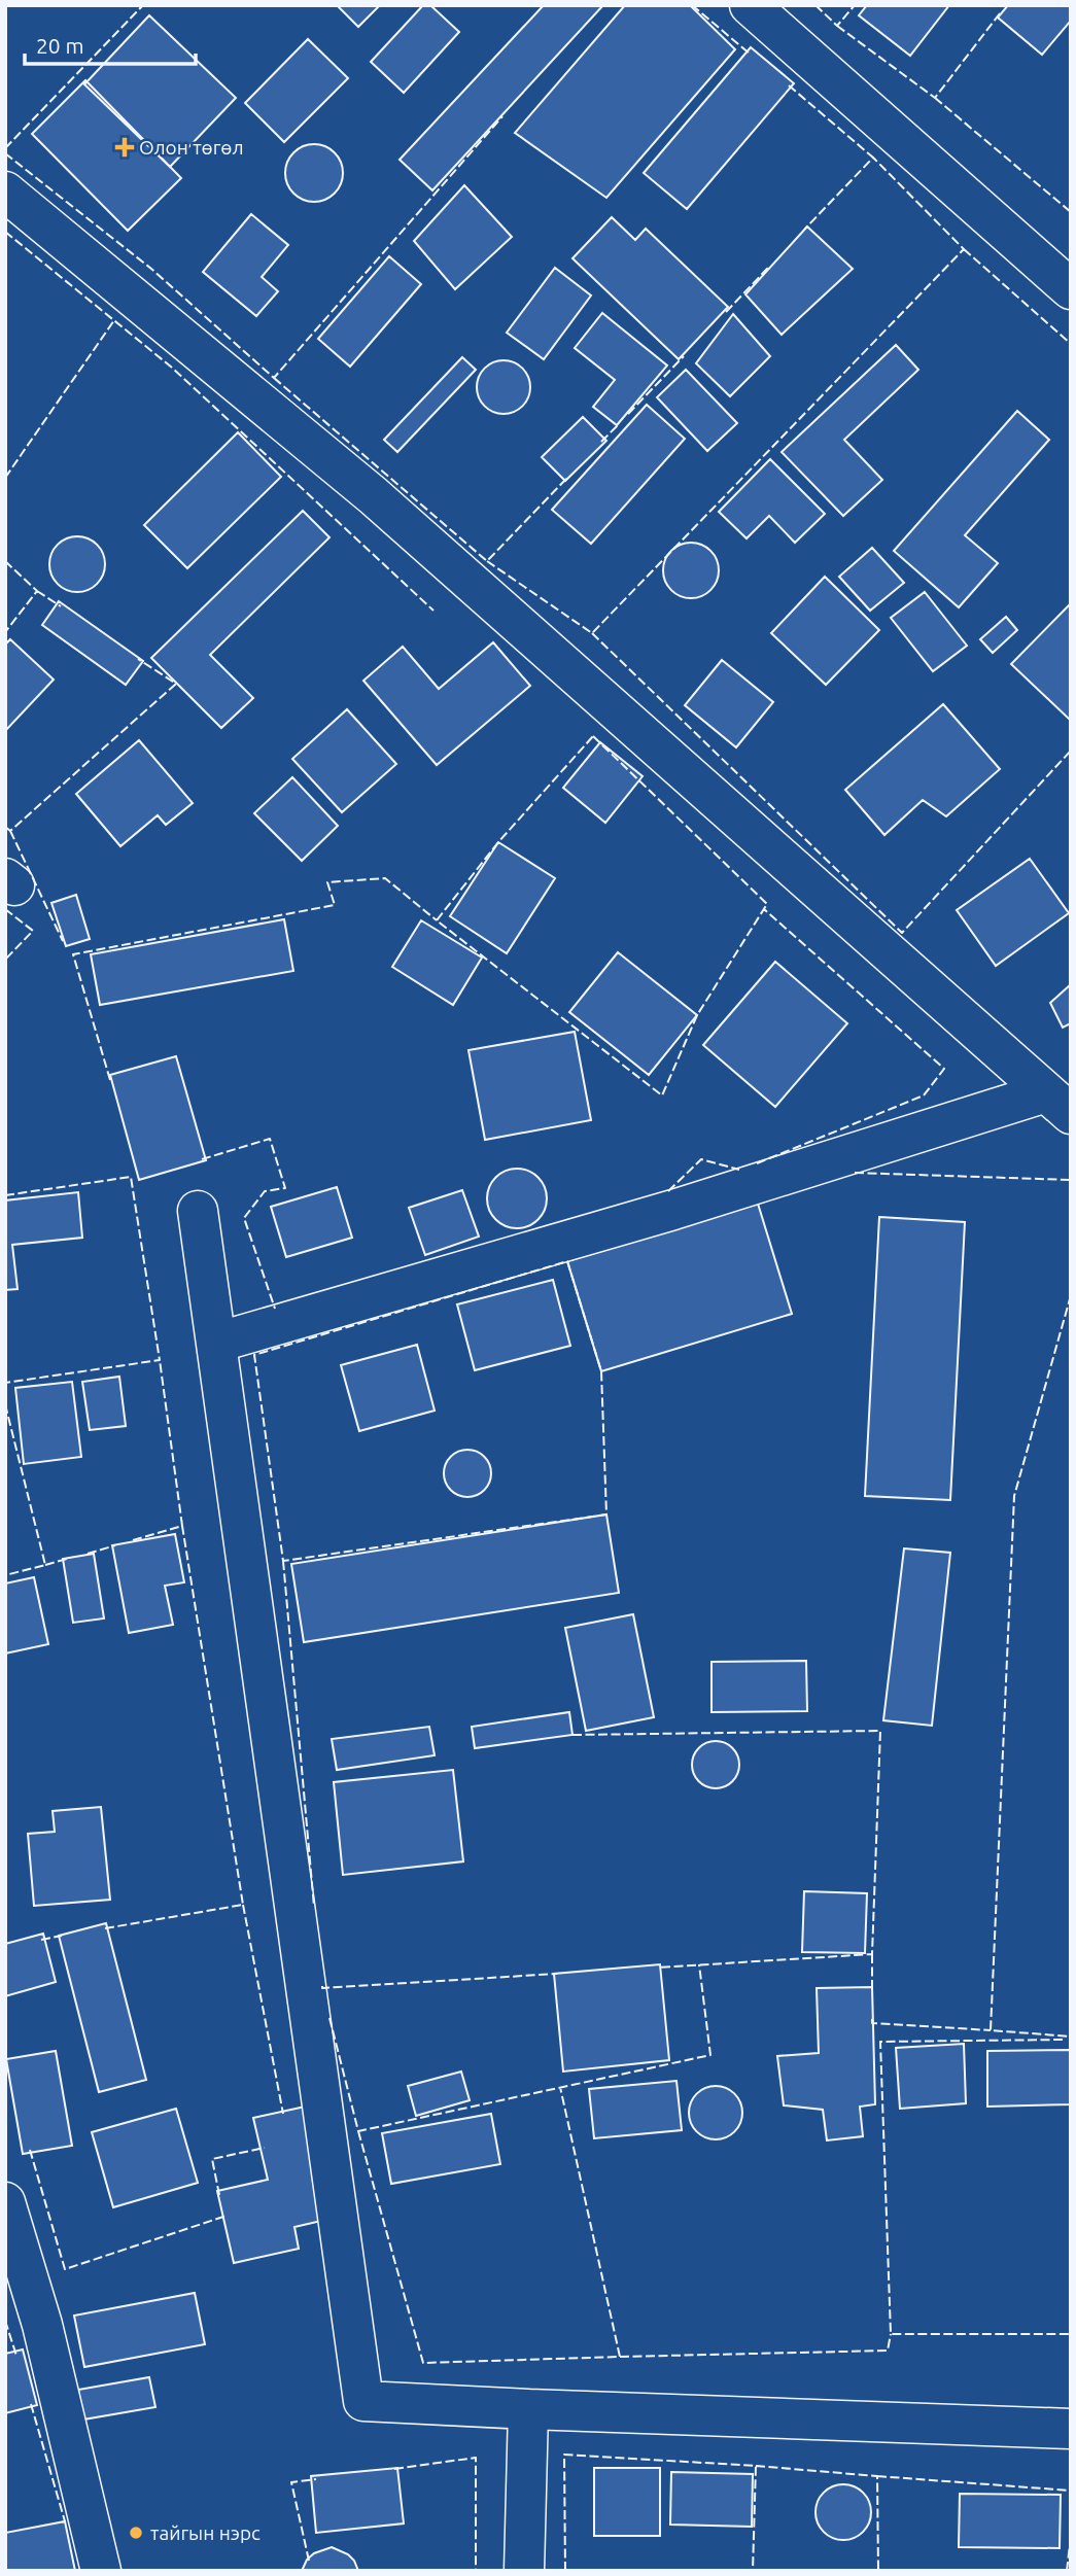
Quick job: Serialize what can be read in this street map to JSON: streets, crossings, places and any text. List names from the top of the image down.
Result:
{
  "places": {
    "health": ["Олон төгөл"],
    "other": ["тайгын нэрс"]
  },
  "scale_bar": "20 m"
}
